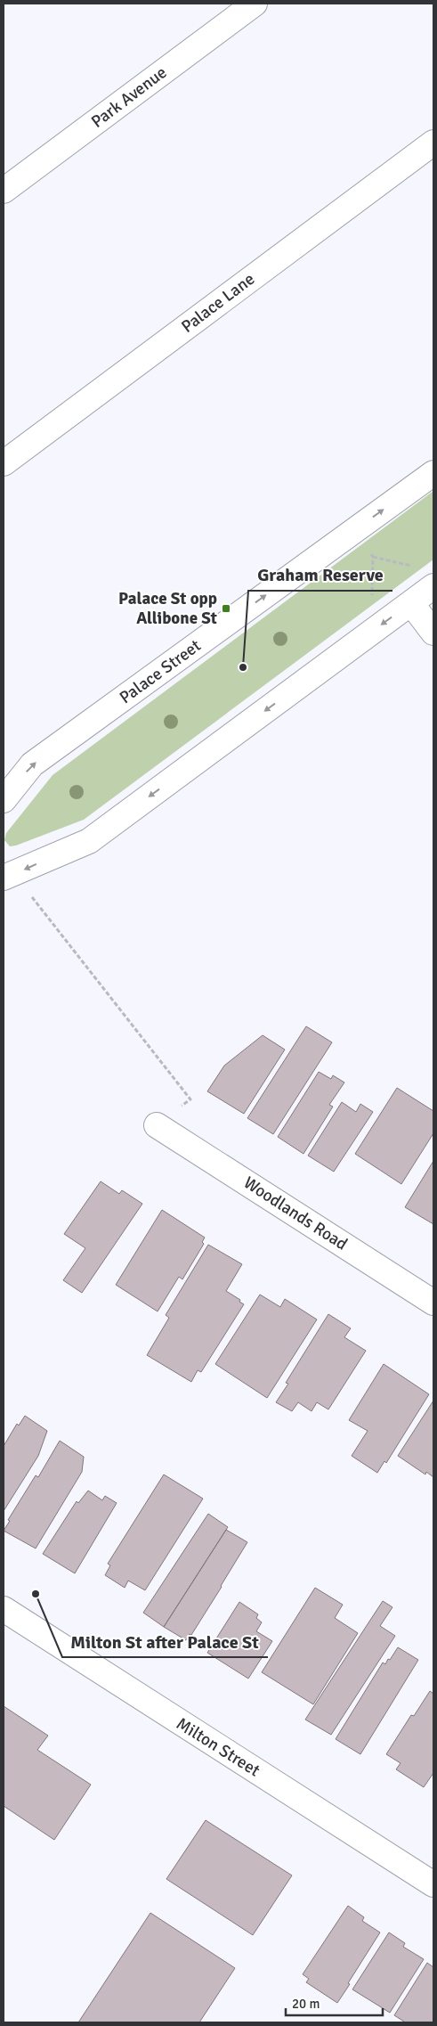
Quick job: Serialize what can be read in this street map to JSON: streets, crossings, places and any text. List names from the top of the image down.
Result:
{
  "streets": {
    "street": [
      "Park Avenue",
      "Palace Lane",
      "Palace Street",
      "Woodlands Road",
      "Milton Street"
    ]
  },
  "places": {
    "transit": ["Palace St opp Allibone St"],
    "other": ["Graham Reserve", "Milton St after Palace St"]
  },
  "scale_bar": "20 m"
}
